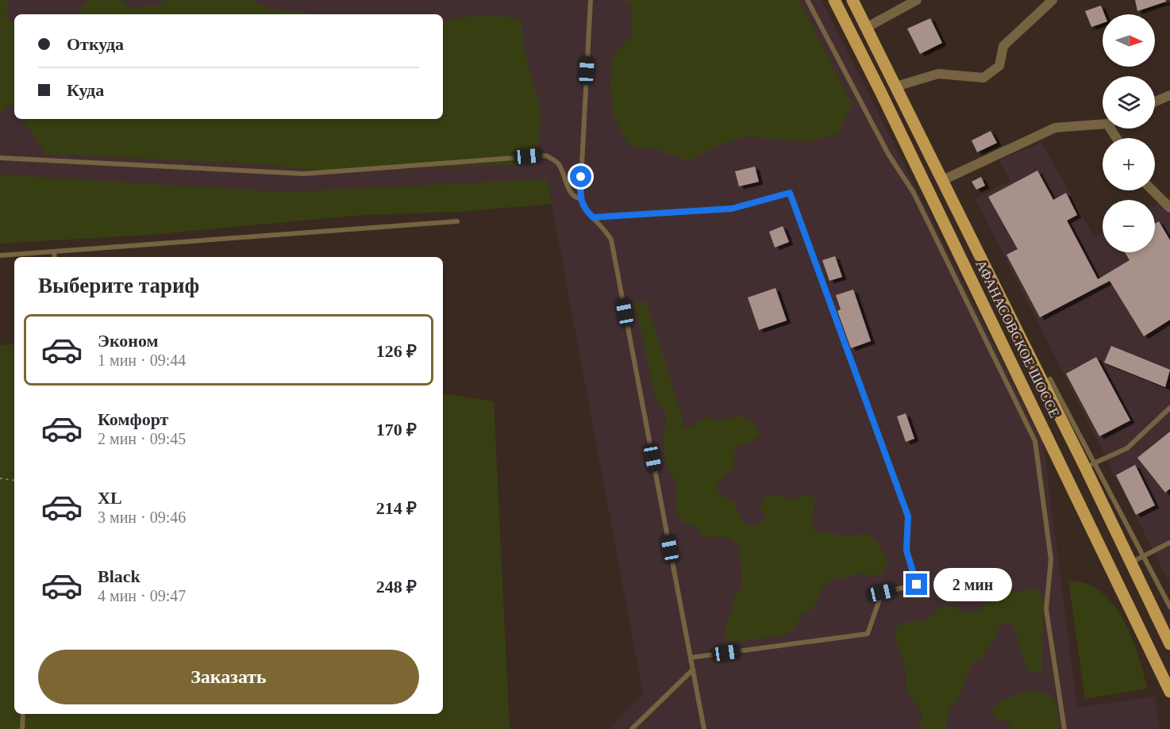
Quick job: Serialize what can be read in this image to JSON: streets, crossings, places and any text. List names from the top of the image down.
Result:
{
  "streets": {
    "main road": ["АФАНАСОВСКОЕ ШОССЕ"]
  },
  "north": "right",
  "page": {
    "map_buttons": ["+", "−"],
    "banner": ["Откуда", "Куда"],
    "heading": "Выберите тариф",
    "list": [
      {
        "name": "Эконом",
        "note": "1 мин · 09:44",
        "value": "126 ₽"
      },
      {
        "name": "Комфорт",
        "note": "2 мин · 09:45",
        "value": "170 ₽"
      },
      {
        "name": "XL",
        "note": "3 мин · 09:46",
        "value": "214 ₽"
      },
      {
        "name": "Black",
        "note": "4 мин · 09:47",
        "value": "248 ₽"
      }
    ],
    "bubble": "2 мин",
    "buttons": "Заказать"
  }
}
